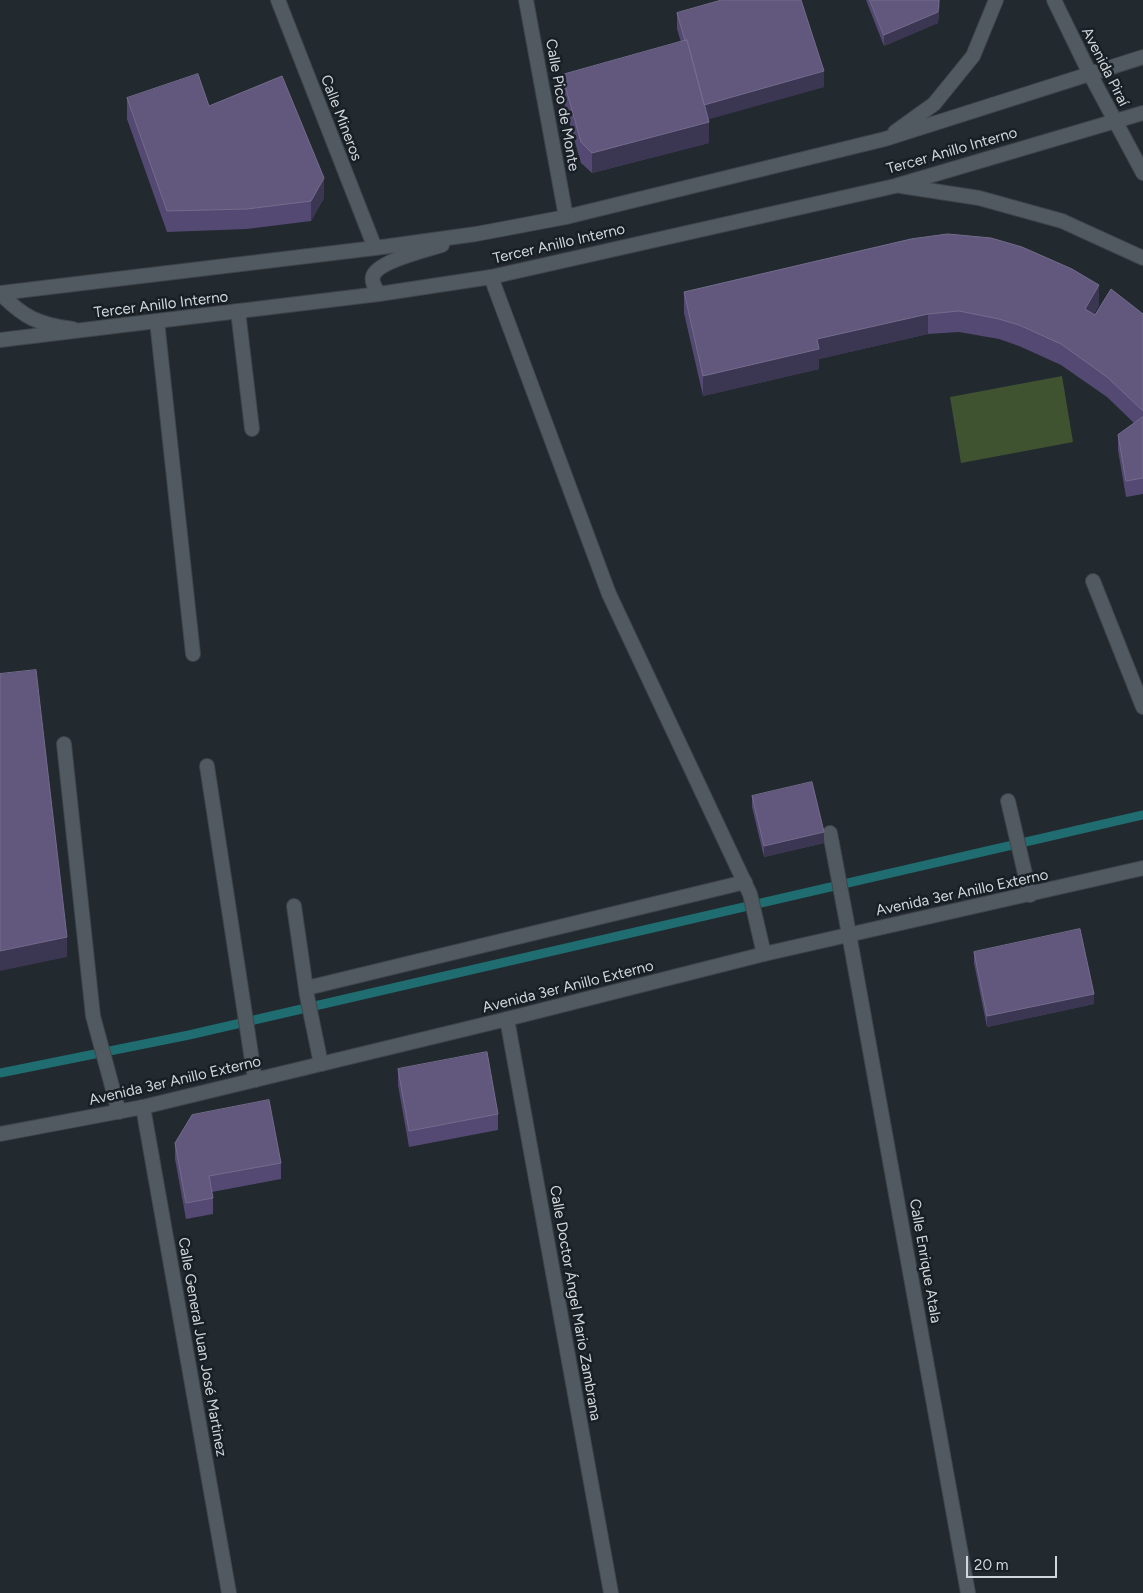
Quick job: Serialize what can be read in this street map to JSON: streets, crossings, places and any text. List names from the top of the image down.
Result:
{
  "streets": {
    "street": [
      "Avenida Piraí",
      "Calle Pico de Monte",
      "Calle Mineros",
      "Tercer Anillo Interno",
      "Avenida 3er Anillo Externo",
      "Calle Enrique Atala",
      "Calle Doctor Ángel Mario Zambrana",
      "Calle General Juan José Martinez"
    ]
  },
  "crossings": [
    ["Avenida Piraí", "Tercer Anillo Interno"],
    ["Calle Pico de Monte", "Tercer Anillo Interno"],
    ["Calle Mineros", "Tercer Anillo Interno"],
    ["Avenida 3er Anillo Externo", "Calle Enrique Atala"],
    ["Avenida 3er Anillo Externo", "Calle Doctor Ángel Mario Zambrana"],
    ["Avenida 3er Anillo Externo", "Calle General Juan José Martinez"]
  ],
  "scale_bar": "20 m"
}
